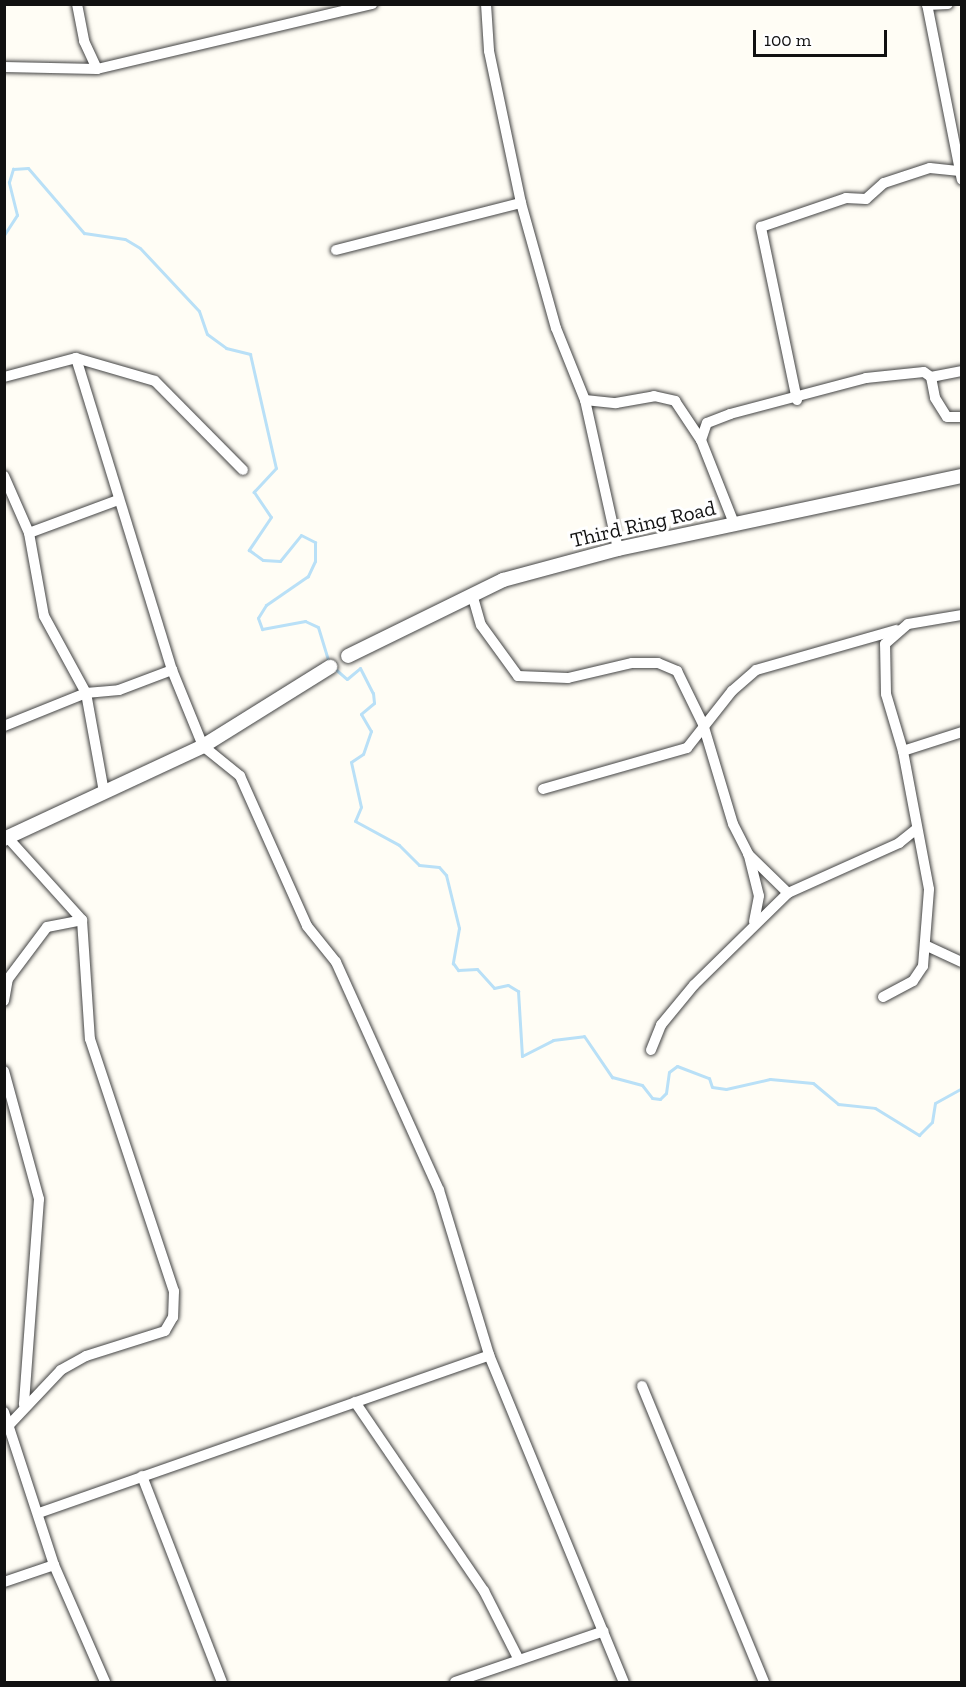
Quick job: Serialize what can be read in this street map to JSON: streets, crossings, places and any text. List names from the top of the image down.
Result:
{
  "streets": {
    "street": ["Third Ring Road"]
  },
  "scale_bar": "100 m"
}
